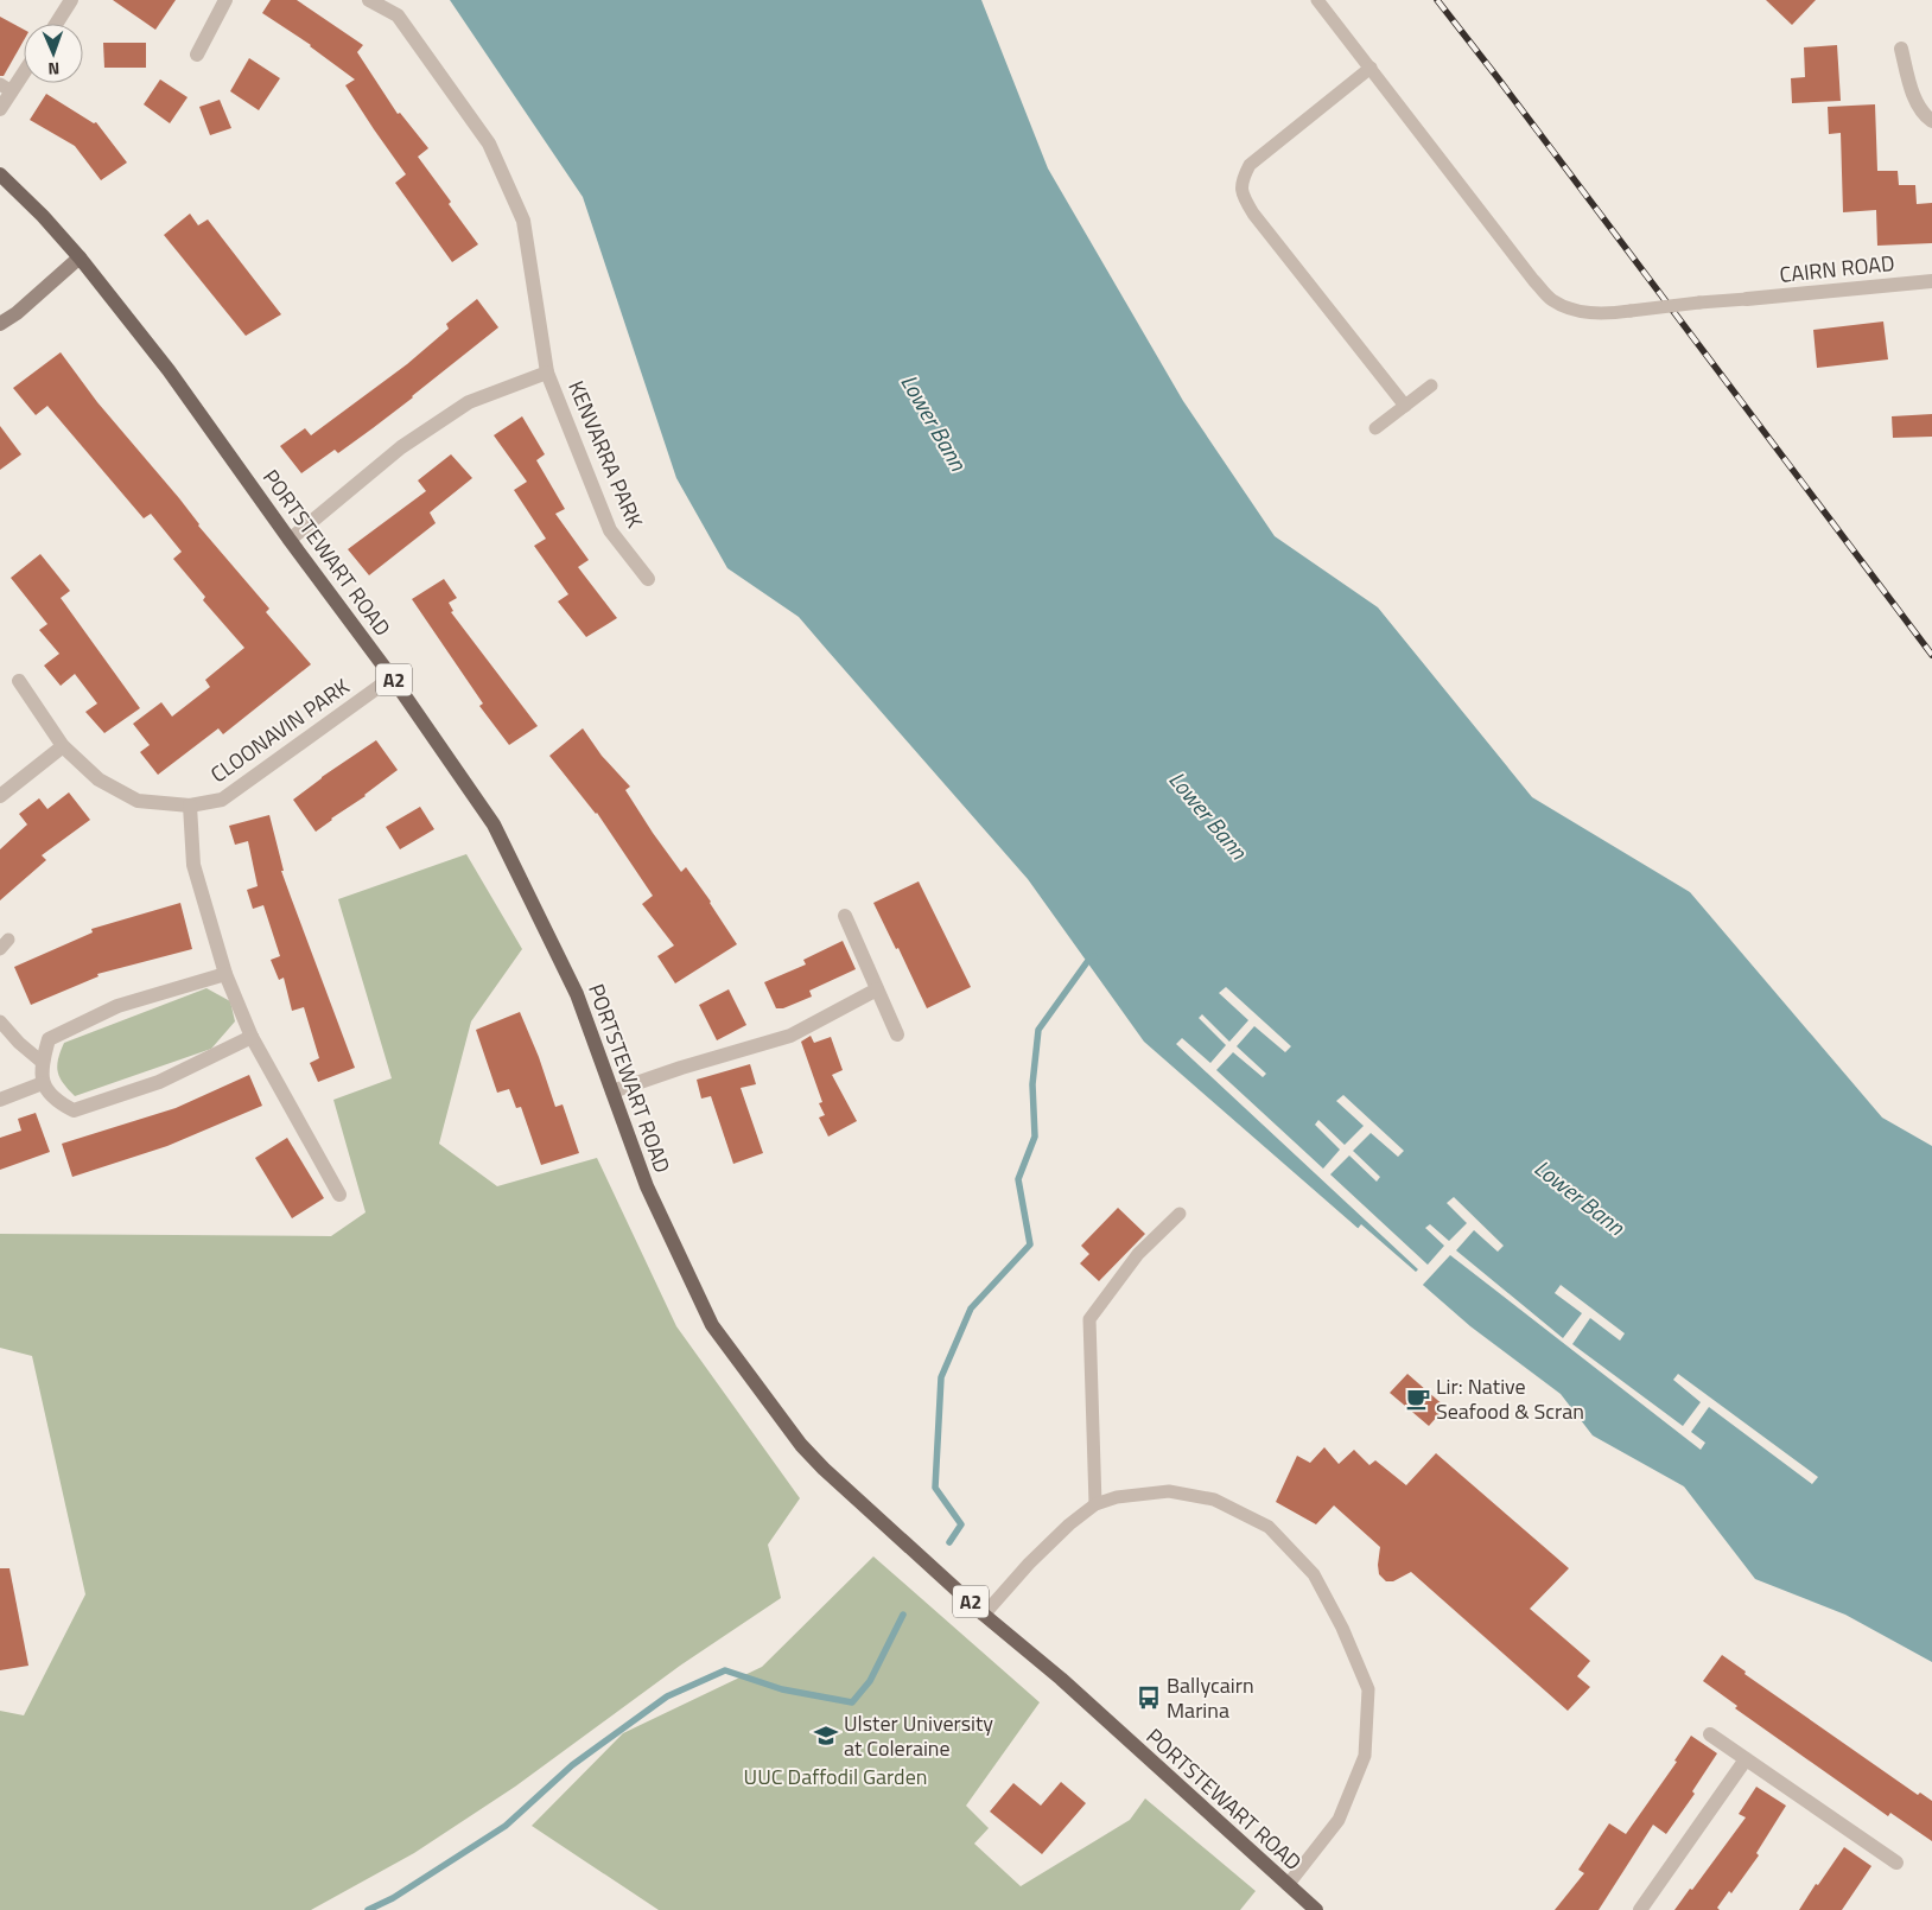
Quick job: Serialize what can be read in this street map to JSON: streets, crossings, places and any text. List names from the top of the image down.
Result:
{
  "streets": {
    "main road": ["PORTSTEWART ROAD", "A2"],
    "street": ["CAIRN ROAD", "KENVARRA PARK", "CLOONAVIN PARK"]
  },
  "crossings": [
    ["KENVARRA PARK", "PORTSTEWART ROAD"],
    ["PORTSTEWART ROAD", "CLOONAVIN PARK"]
  ],
  "water": ["Lower Bann"],
  "parks": ["UUC Daffodil Garden"],
  "places": {
    "cafe": ["Lir: Native Seafood & Scran"],
    "bus stop": ["Ballycairn Marina"],
    "school or university": ["Ulster University at Coleraine"]
  },
  "north": "bottom"
}
